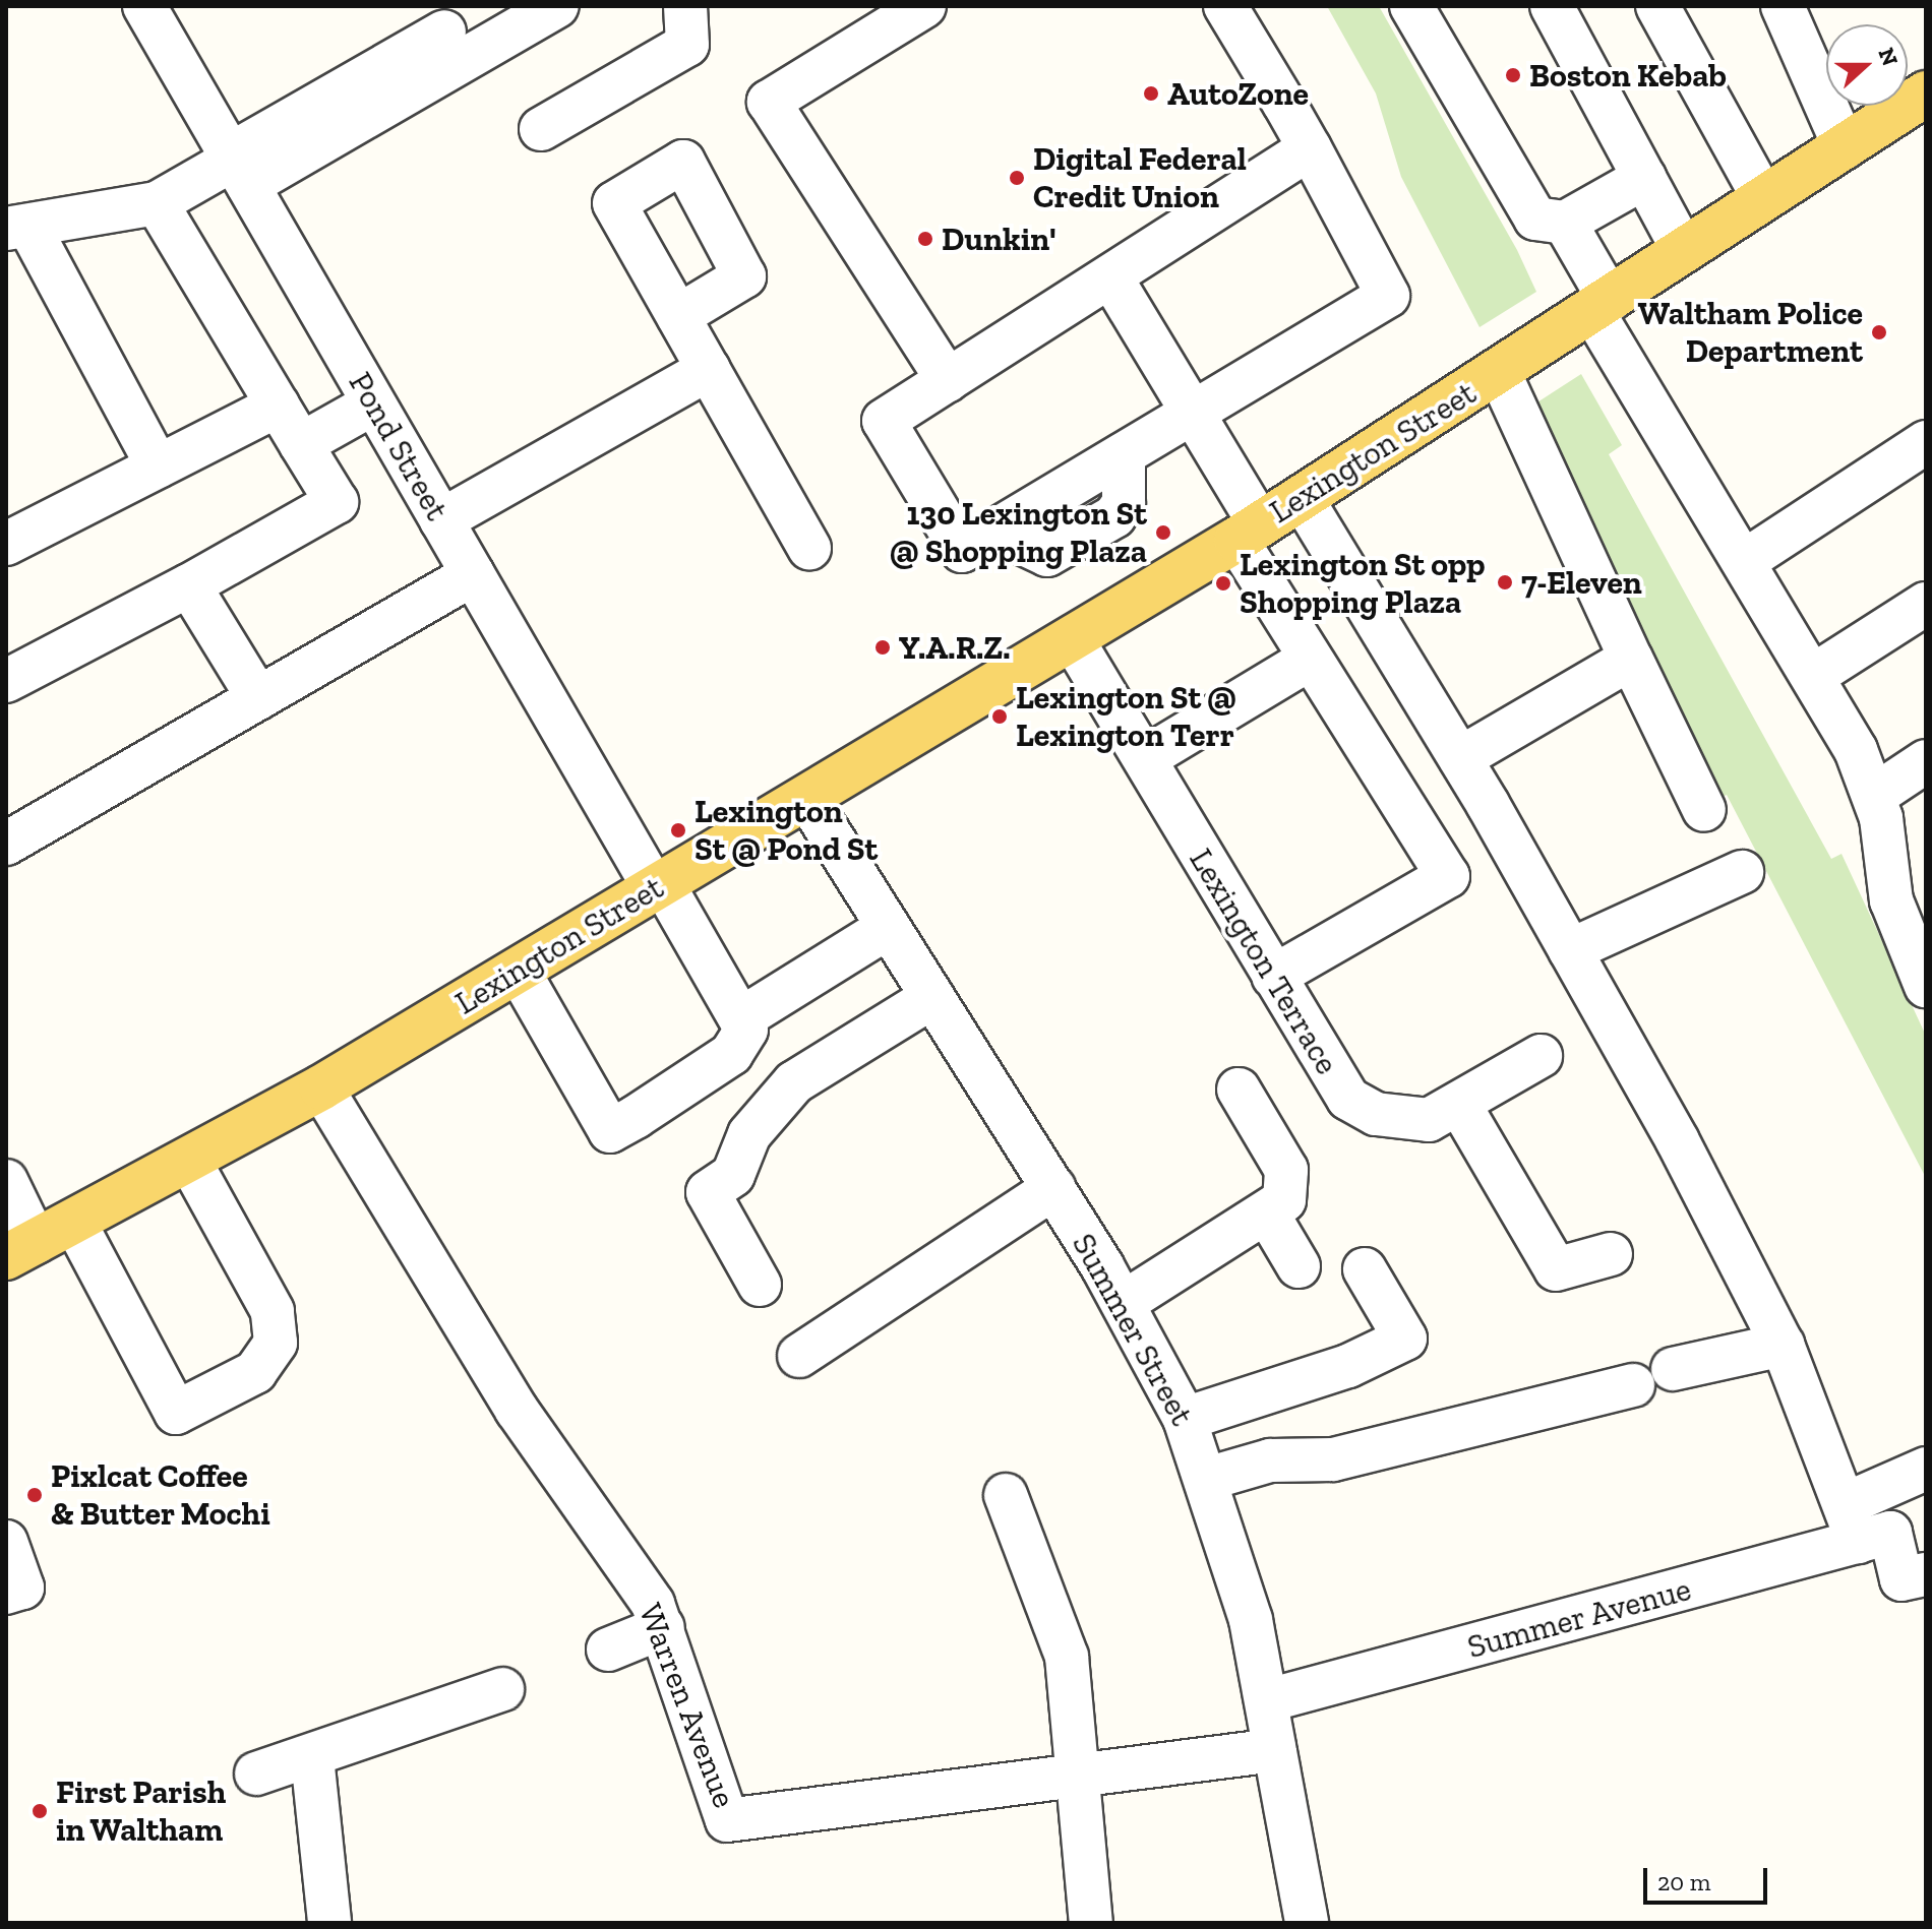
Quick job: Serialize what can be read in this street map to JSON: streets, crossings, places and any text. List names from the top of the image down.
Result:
{
  "streets": {
    "main road": ["Lexington Street"],
    "street": [
      "Pond Street",
      "Lexington Terrace",
      "Summer Street",
      "Summer Avenue",
      "Warren Avenue"
    ]
  },
  "crossings": [
    ["Pond Street", "Lexington Street"],
    ["Lexington Street", "Lexington Terrace"],
    ["Lexington Street", "Summer Street"],
    ["Lexington Street", "Warren Avenue"],
    ["Summer Street", "Summer Avenue"],
    ["Summer Street", "Warren Avenue"]
  ],
  "places": [
    "Boston Kebab",
    "AutoZone",
    "Digital Federal Credit Union",
    "Dunkin'",
    "Waltham Police Department",
    "130 Lexington St @ Shopping Plaza",
    "7-Eleven",
    "Lexington St opp Shopping Plaza",
    "Y.A.R.Z.",
    "Lexington St @ Lexington Terr",
    "Lexington St @ Pond St",
    "Pixlcat Coffee & Butter Mochi",
    "First Parish in Waltham"
  ],
  "scale_bar": "20 m",
  "north": "right"
}
